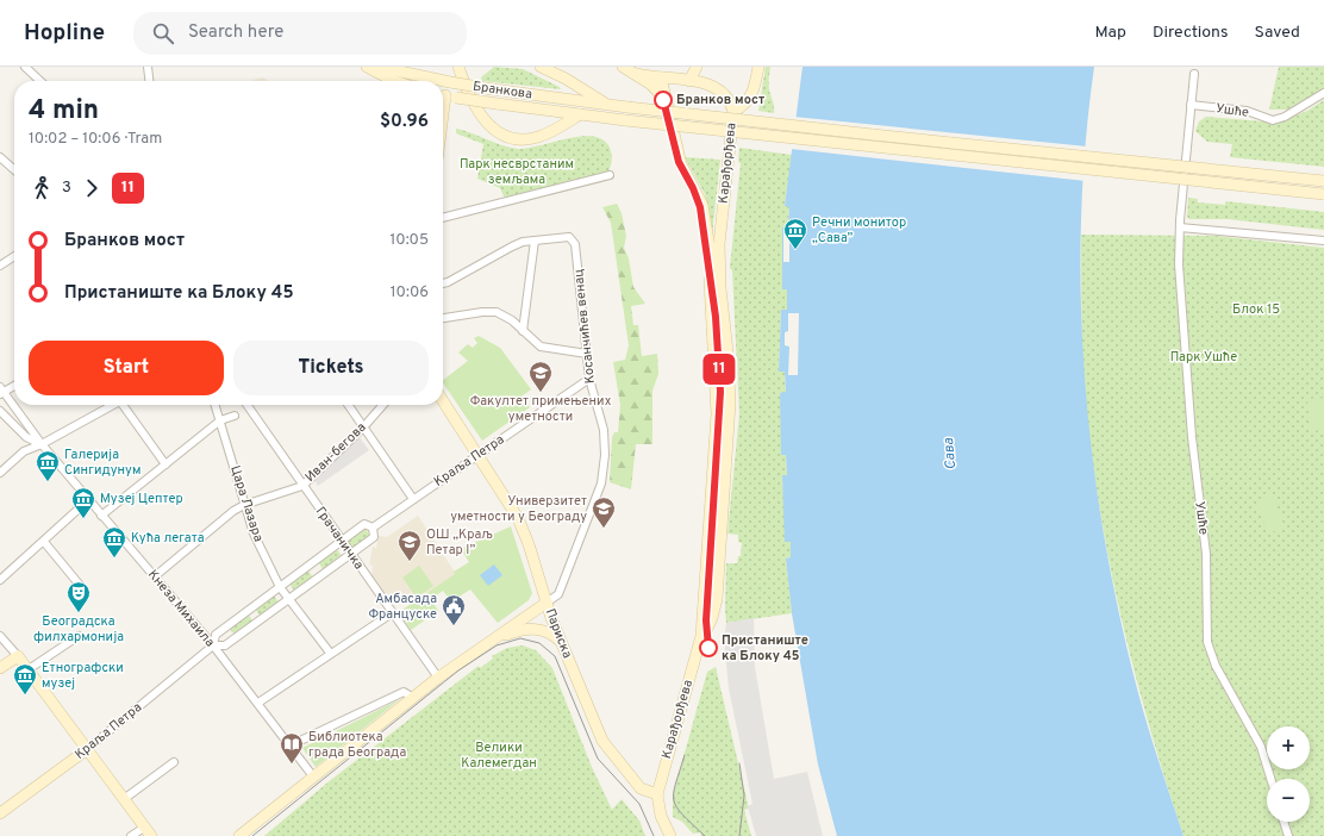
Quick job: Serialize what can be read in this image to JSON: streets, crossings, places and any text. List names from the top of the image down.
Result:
{
  "streets": {
    "main road": [
      "Бранкова",
      "Карађорђева",
      "Краља Петра",
      "Париска"
    ],
    "street": [
      "Ушће",
      "Косанчићев венац",
      "Иван-бегова",
      "Цара Лазара",
      "Грачаничка",
      "Кнеза Михаила"
    ]
  },
  "crossings": [
    ["Карађорђева", "Париска"],
    ["Косанчићев венац", "Краља Петра"],
    ["Косанчићев венац", "Париска"],
    ["Иван-бегова", "Грачаничка"],
    ["Краља Петра", "Цара Лазара"],
    ["Краља Петра", "Грачаничка"],
    ["Краља Петра", "Кнеза Михаила"],
    ["Грачаничка", "Париска"],
    ["Кнеза Михаила", "Париска"]
  ],
  "water": ["Сава"],
  "parks": [
    "Парк несврстаним земљама",
    "Блок 15",
    "Парк Ушће",
    "Велики Калемегдан"
  ],
  "places": {
    "other": ["Бранков мост", "Пристаниште ка Блоку 45"],
    "museum": [
      "Речни монитор „Сава”",
      "Галерија Сингидунум",
      "Музеј Цептер",
      "Кућа легата",
      "Етнографски музеј"
    ],
    "school or university": ["Факултет примењених уметности", "Универзитет уметности у Београду", "ОШ „Краљ Петар I”"],
    "theatre": ["Београдска филхармонија"],
    "public building": ["Амбасада Француске"],
    "library": ["Библиотека града Београда"]
  },
  "lines": ["tram line 11"],
  "page": {
    "header": "Hopline",
    "search": "Search here",
    "nav": ["Map", "Directions", "Saved"],
    "on_map": "11",
    "heading": ["4 min", "10:02 – 10:06 · Tram", "$0.96"],
    "legs": ["3", "11"],
    "list": [
      {
        "name": "Бранков мост",
        "value": "10:05"
      },
      {
        "name": "Пристаниште ка Блоку 45",
        "value": "10:06"
      }
    ],
    "buttons": ["Start", "Tickets"],
    "map_buttons": ["+", "−"]
  }
}
